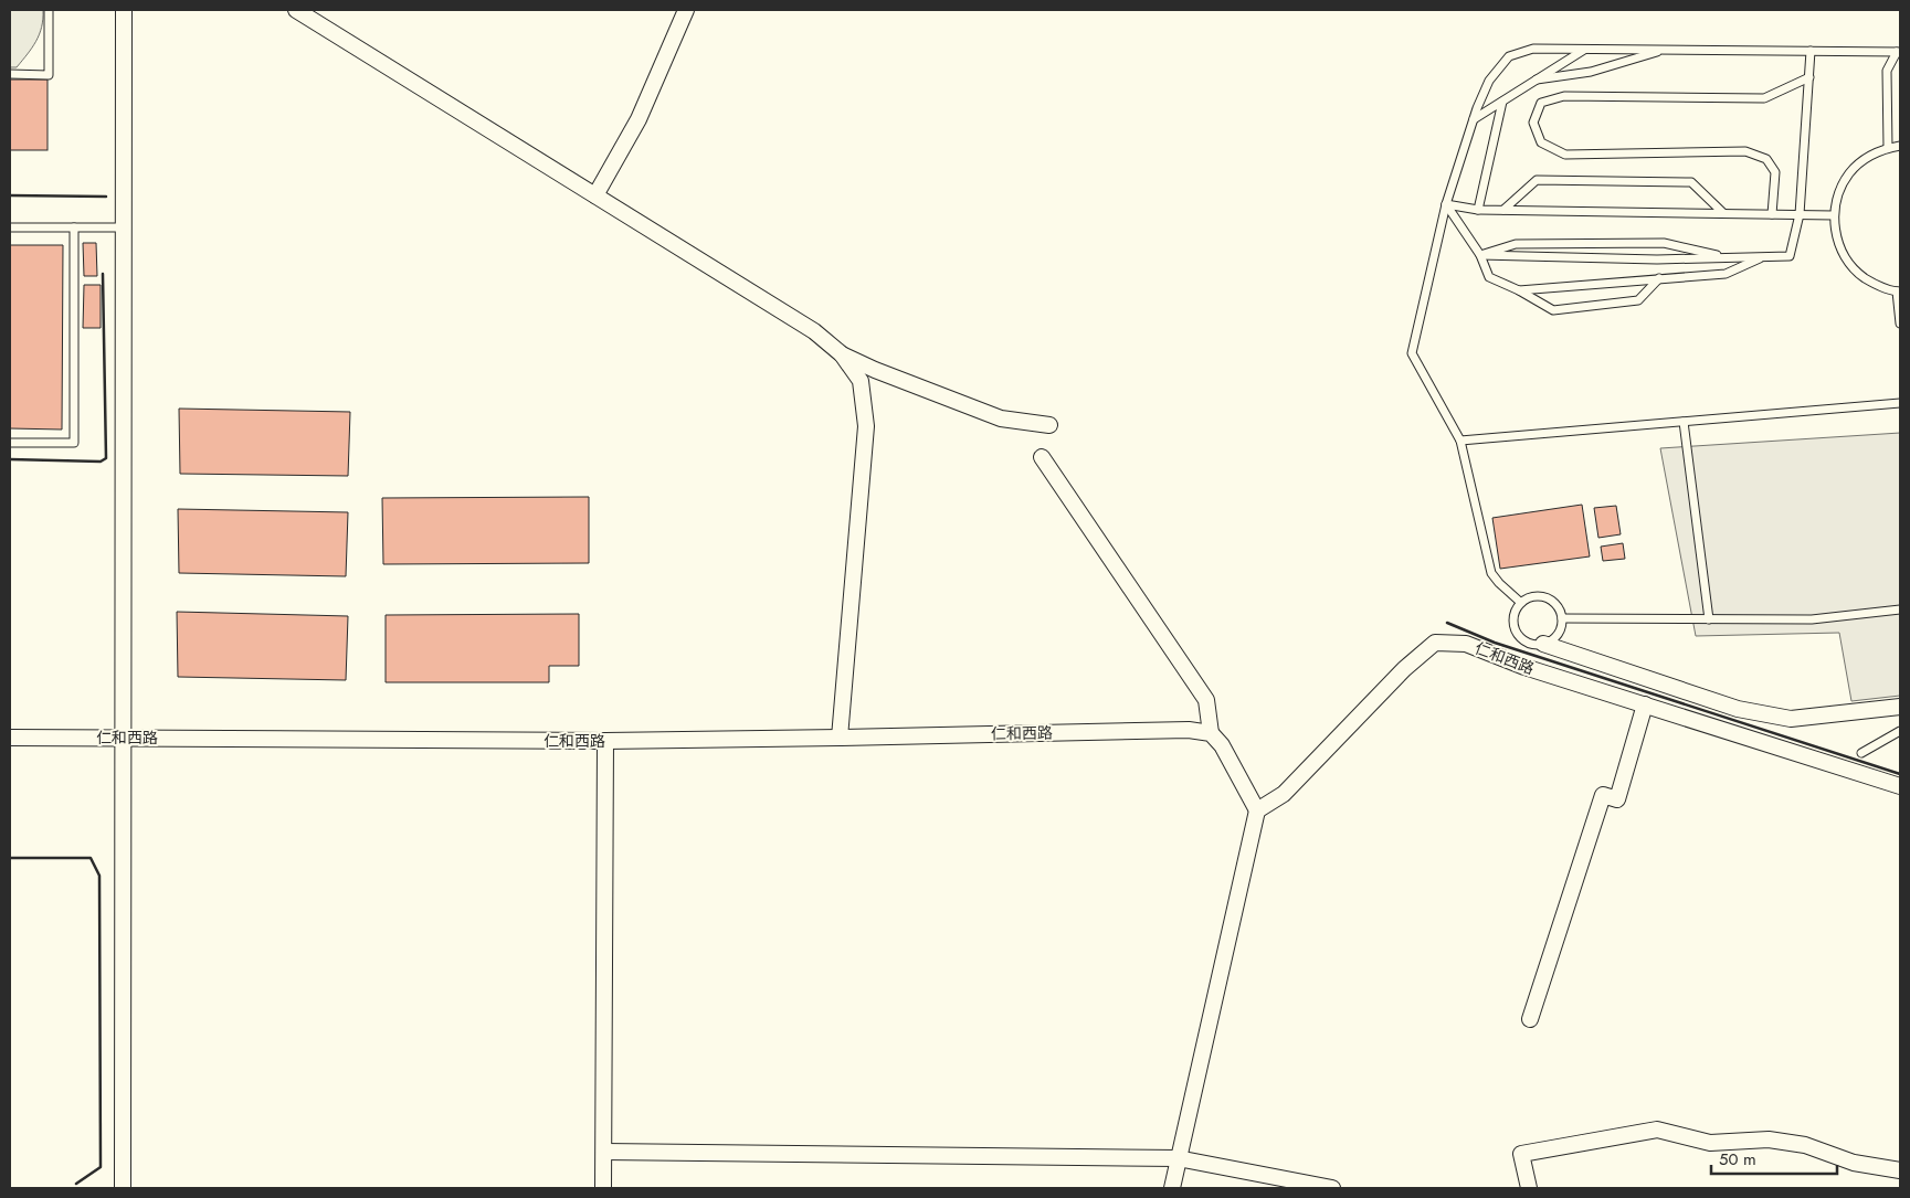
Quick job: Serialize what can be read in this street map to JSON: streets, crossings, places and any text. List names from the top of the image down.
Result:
{
  "streets": {
    "street": ["仁和西路"]
  },
  "scale_bar": "50 m"
}
